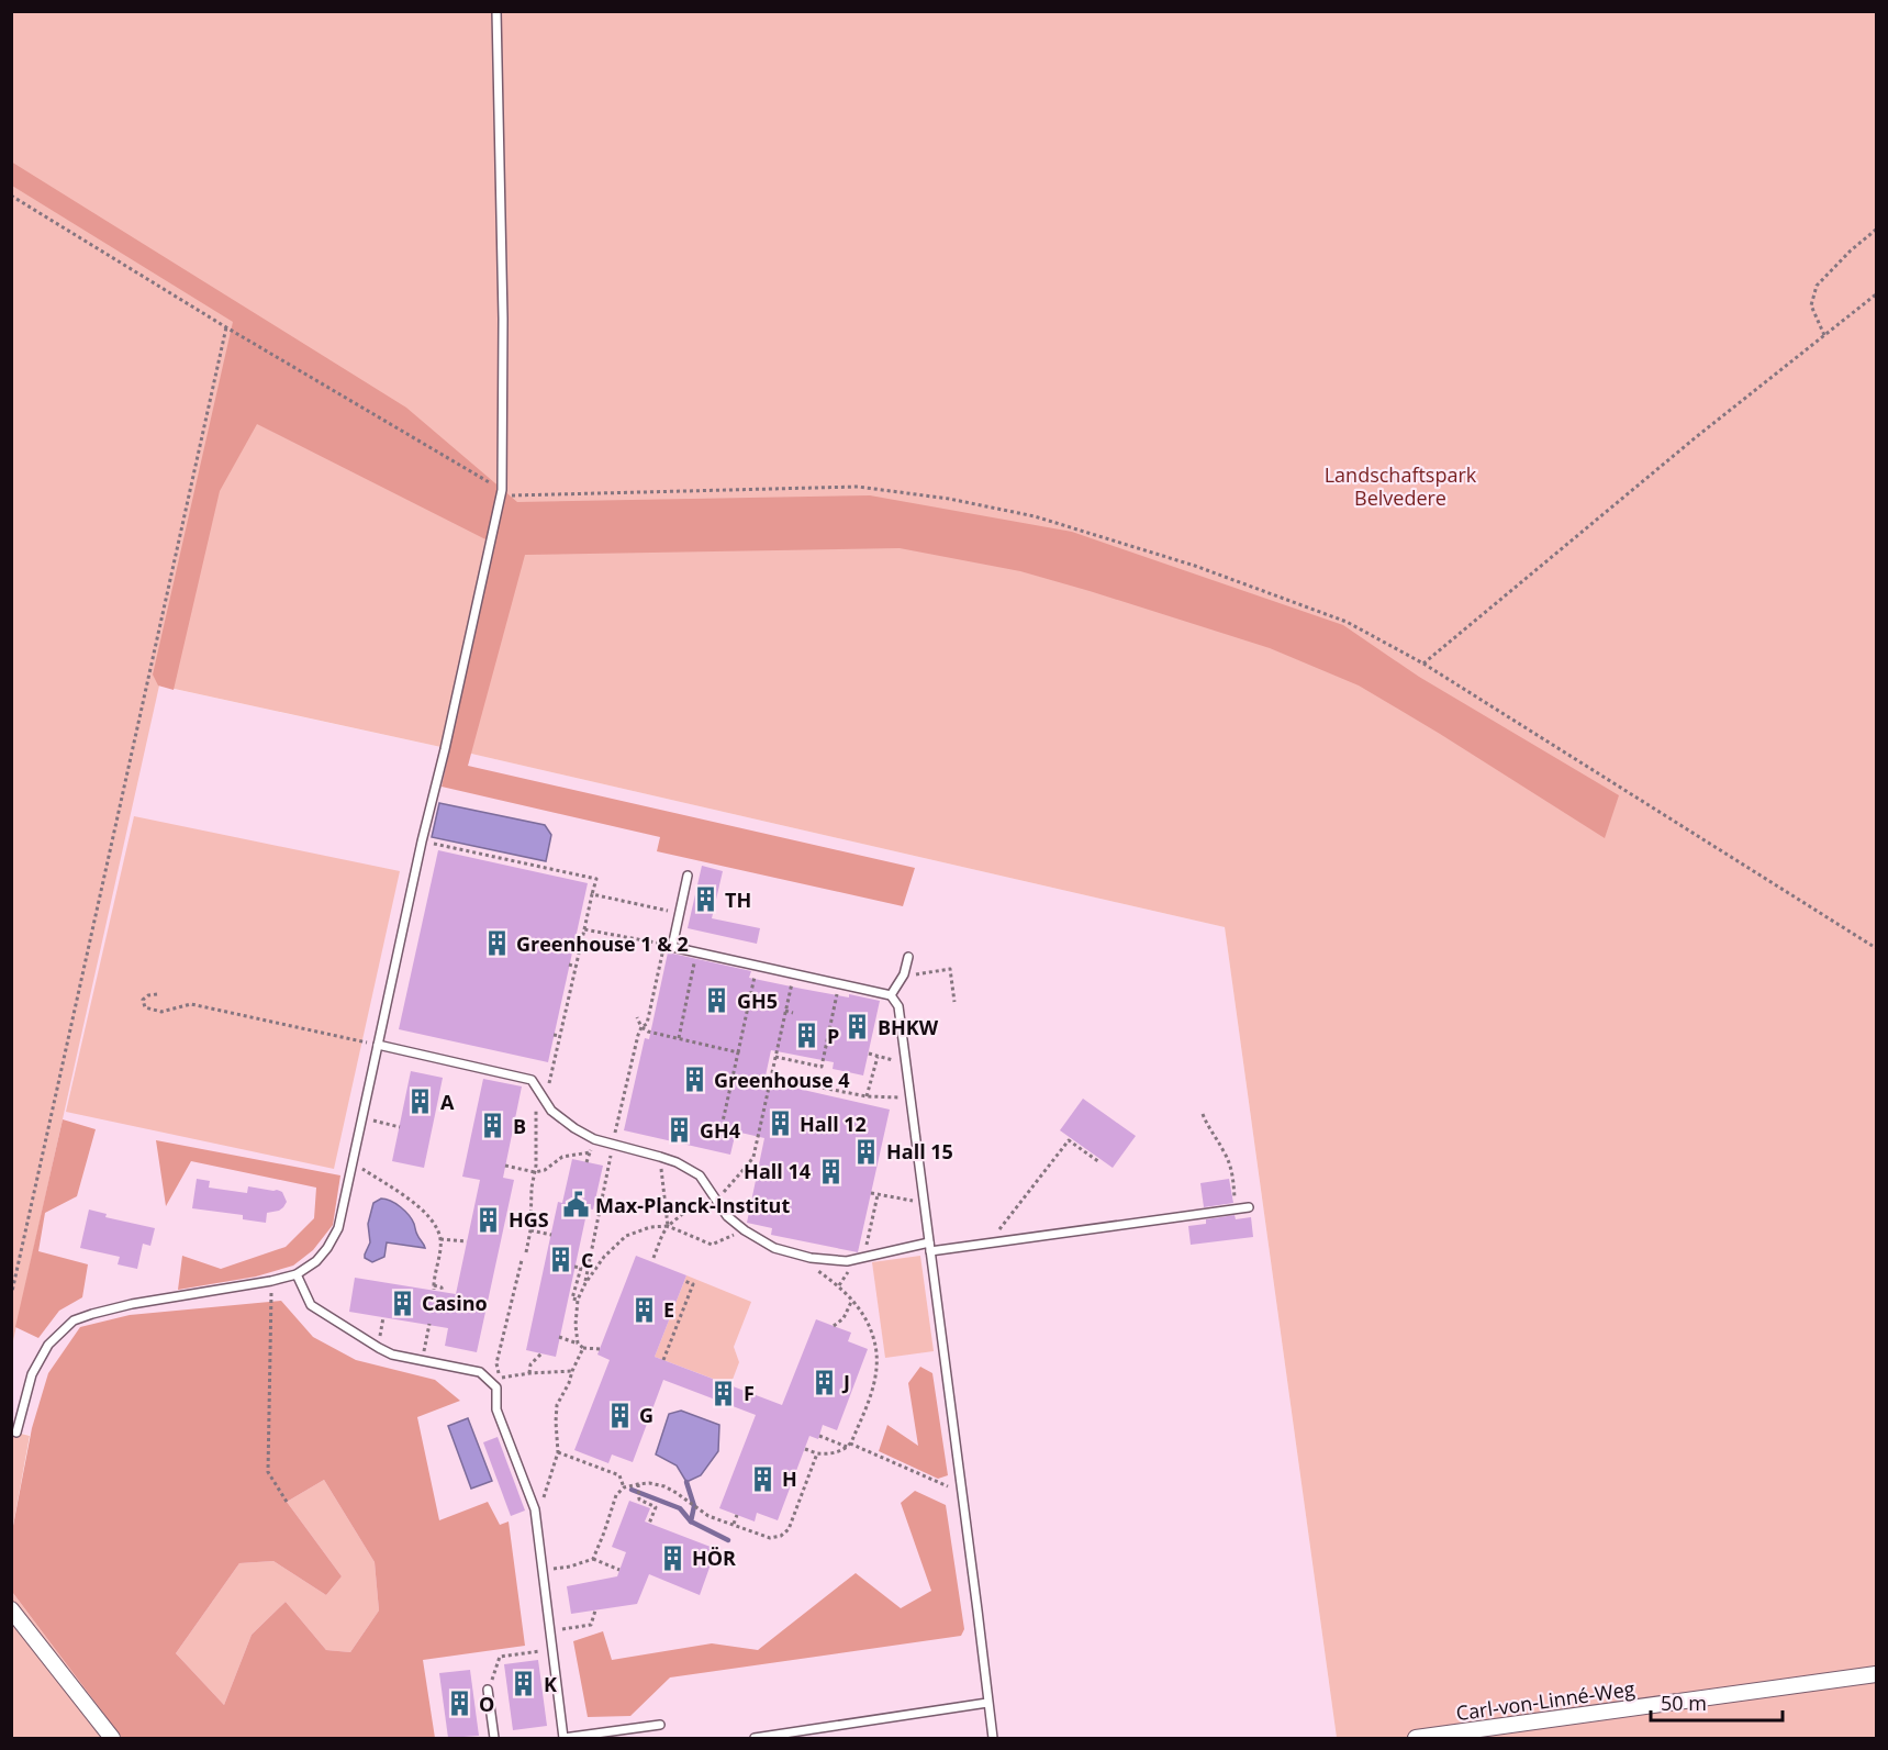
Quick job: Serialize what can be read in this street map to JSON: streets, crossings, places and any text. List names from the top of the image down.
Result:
{
  "streets": {
    "street": ["Carl-von-Linné-Weg"]
  },
  "parks": ["Landschaftspark Belvedere"],
  "places": {
    "building": [
      "TH",
      "Greenhouse 1 & 2",
      "GH5",
      "BHKW",
      "P",
      "Greenhouse 4",
      "A",
      "Hall 12",
      "B",
      "GH4",
      "Hall 15",
      "Hall 14",
      "HGS",
      "C",
      "Casino",
      "E",
      "J",
      "F",
      "G",
      "H",
      "HÖR",
      "K",
      "O"
    ],
    "public building": ["Max-Planck-Institut"]
  },
  "scale_bar": "50 m"
}
